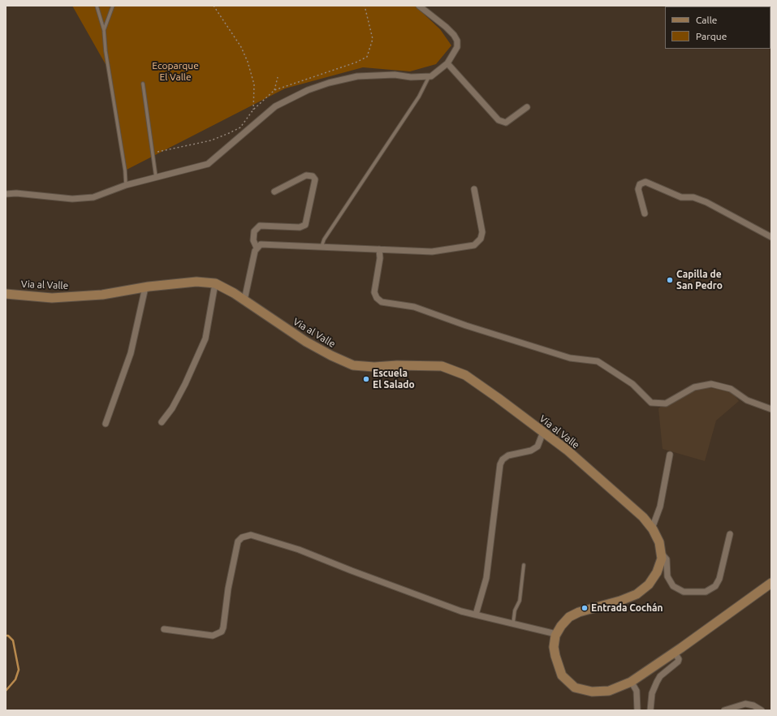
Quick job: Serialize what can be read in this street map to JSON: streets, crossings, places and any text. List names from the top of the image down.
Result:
{
  "streets": {
    "main road": ["Via al Valle"]
  },
  "parks": ["Ecoparque El Valle"],
  "places": ["Capilla de San Pedro", "Escuela El Salado", "Entrada Cochán"],
  "legend": ["Calle", "Parque"]
}
